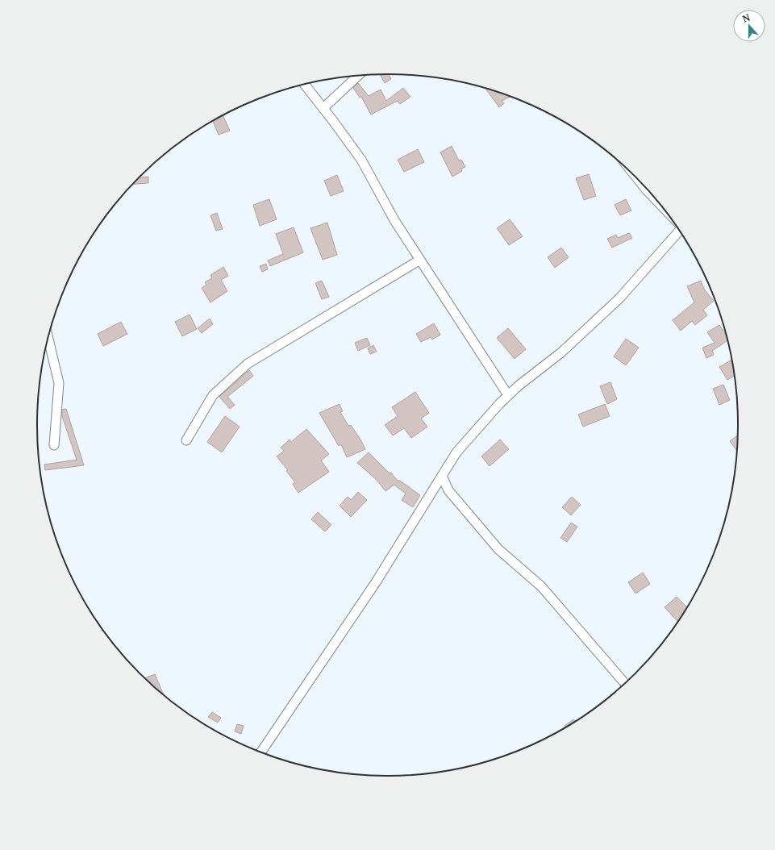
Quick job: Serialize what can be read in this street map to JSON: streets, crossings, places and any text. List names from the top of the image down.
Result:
{
  "north": "top"
}
